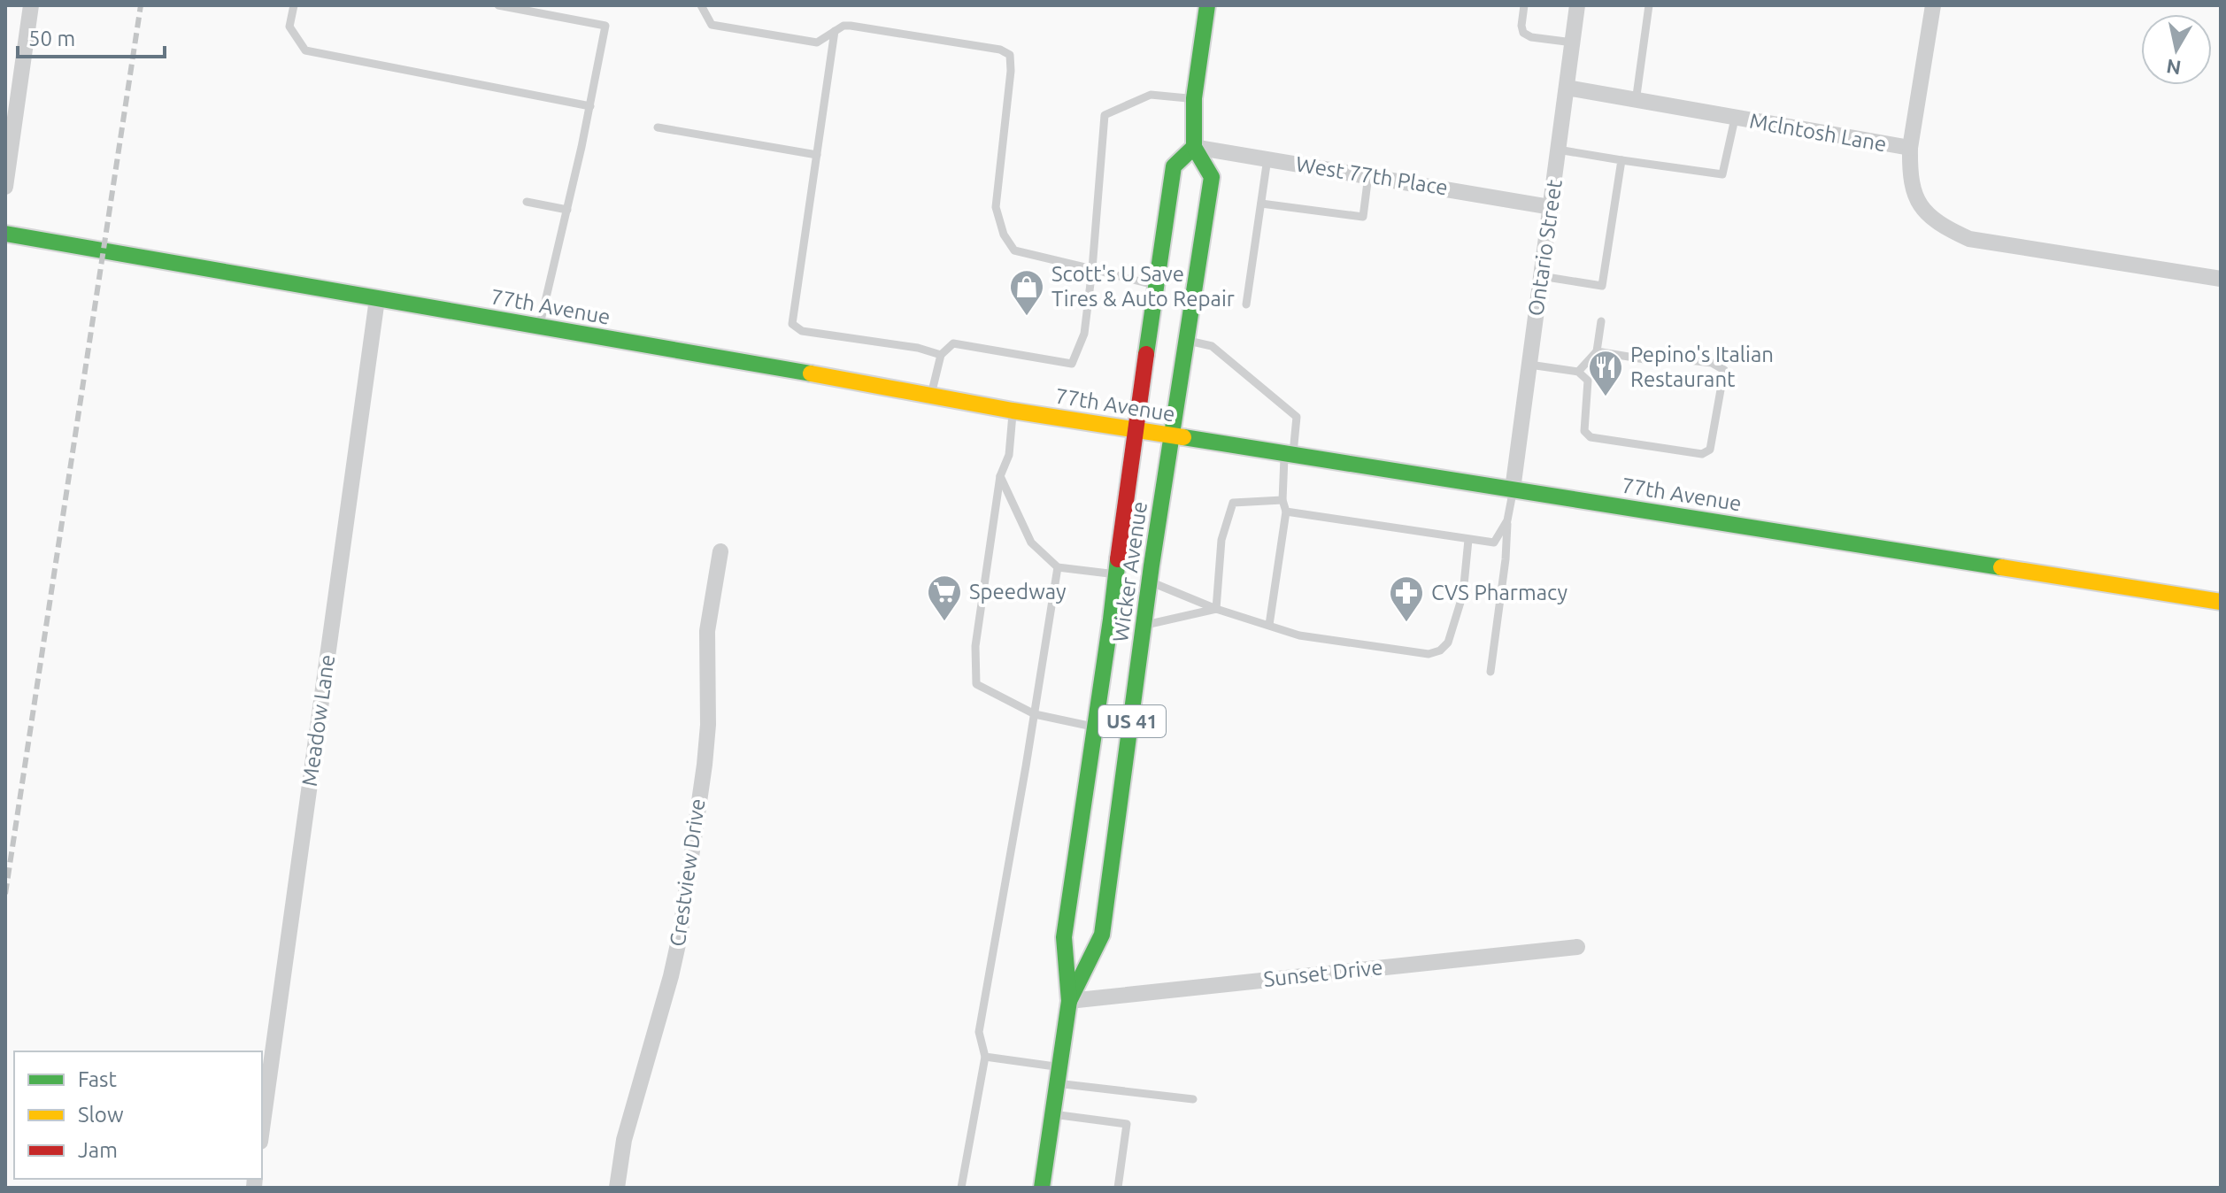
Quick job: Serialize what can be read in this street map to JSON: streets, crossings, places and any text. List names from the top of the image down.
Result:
{
  "streets": {
    "main road": ["77th Avenue", "Wicker Avenue", "US 41"],
    "street": [
      "Mclntosh Lane",
      "West 77th Place",
      "Ontario Street",
      "Meadow Lane",
      "Crestview Drive",
      "Sunset Drive"
    ]
  },
  "crossings": [
    ["Mclntosh Lane", "Ontario Street"],
    ["West 77th Place", "Ontario Street"],
    ["West 77th Place", "Wicker Avenue"],
    ["Ontario Street", "77th Avenue"],
    ["77th Avenue", "Wicker Avenue"],
    ["77th Avenue", "Meadow Lane"],
    ["Wicker Avenue", "Sunset Drive"]
  ],
  "places": {
    "shop": ["Scott's U Save Tires & Auto Repair"],
    "restaurant": ["Pepino's Italian Restaurant"],
    "supermarket": ["Speedway"],
    "pharmacy": ["CVS Pharmacy"]
  },
  "legend": ["Fast", "Slow", "Jam"],
  "scale_bar": "50 m",
  "north": "bottom"
}
